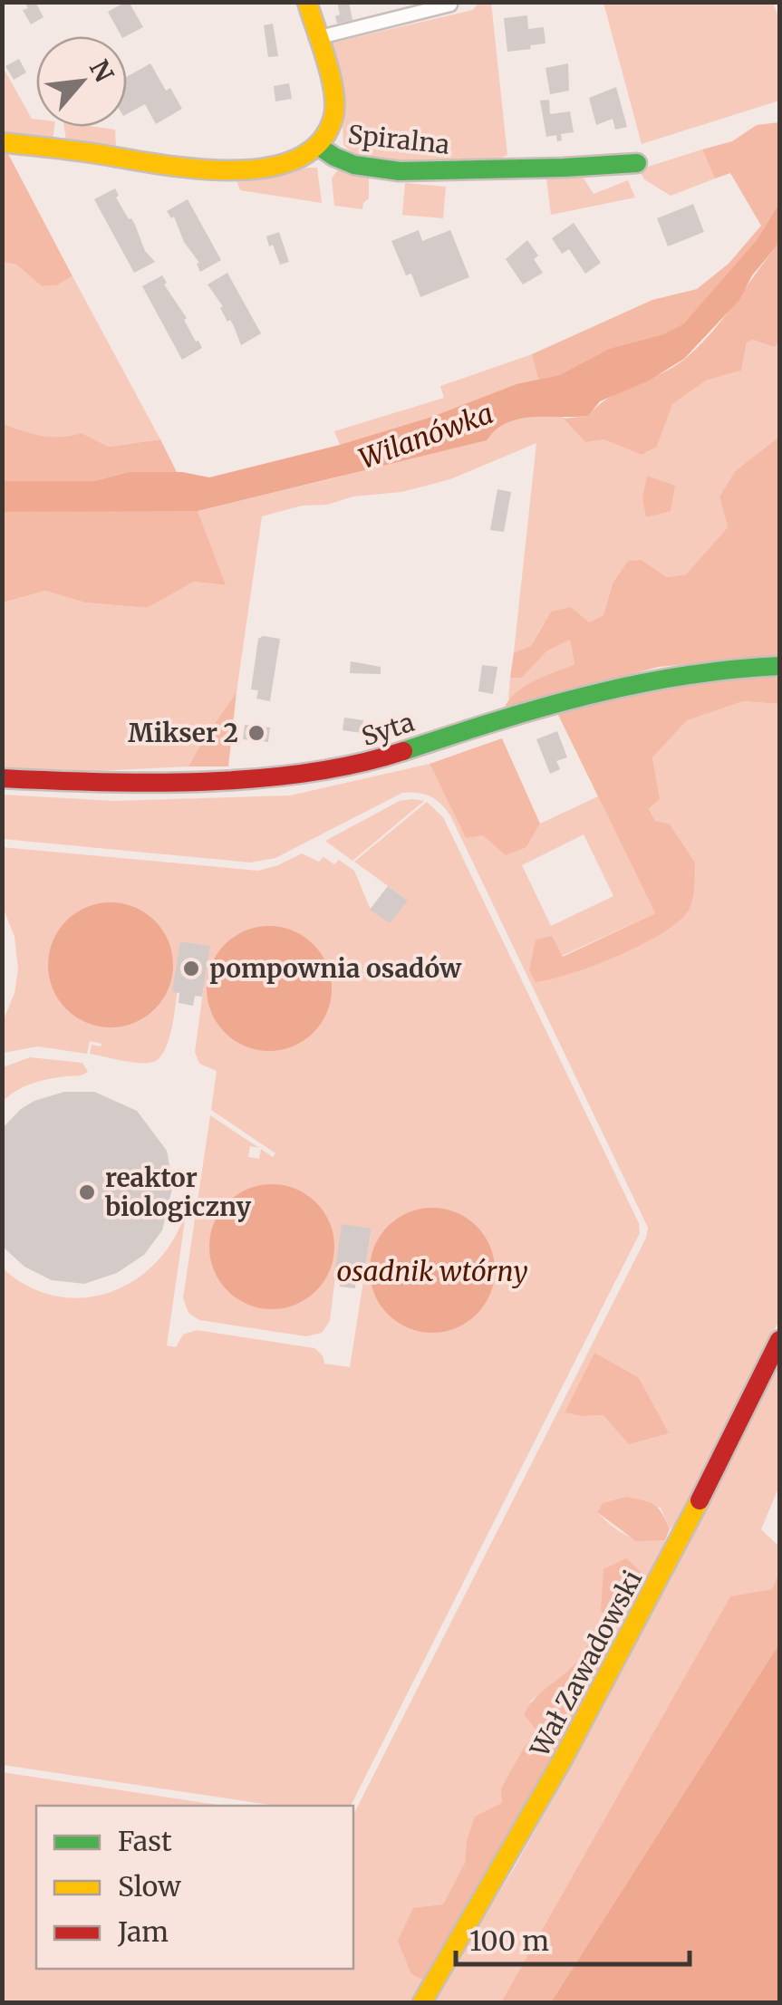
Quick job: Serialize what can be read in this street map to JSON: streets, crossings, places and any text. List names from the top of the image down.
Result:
{
  "streets": {
    "street": ["Spiralna", "Syta", "Wał Zawadowski"]
  },
  "water": ["Wilanówka", "osadnik wtórny"],
  "places": ["Mikser 2", "pompownia osadów", "reaktor biologiczny"],
  "legend": ["Fast", "Slow", "Jam"],
  "scale_bar": "100 m",
  "north": "top right"
}
